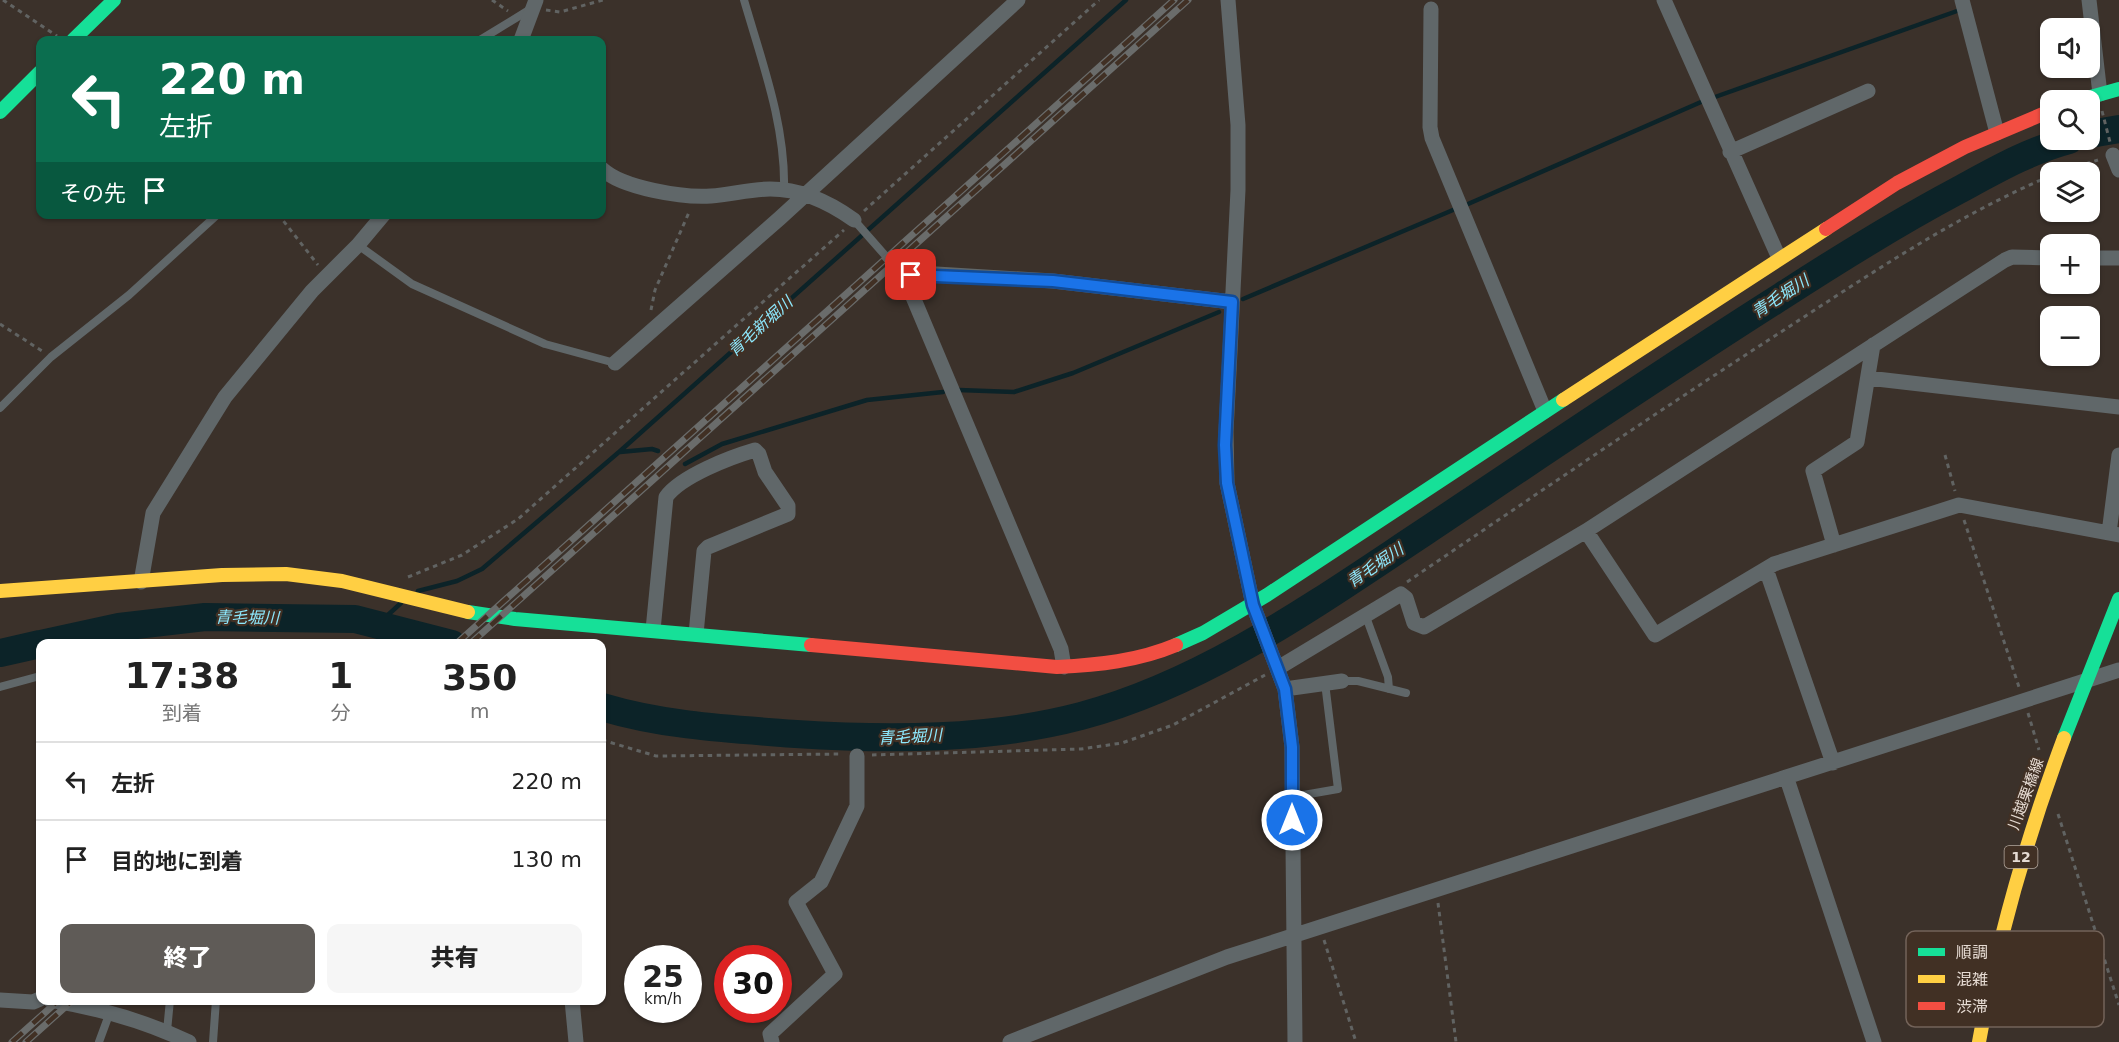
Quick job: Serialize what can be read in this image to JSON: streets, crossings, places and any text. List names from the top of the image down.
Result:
{
  "streets": {
    "street": ["川越栗橋線", "12"]
  },
  "water": ["青毛堀川", "青毛新堀川"],
  "legend": ["順調", "混雑", "渋滞"],
  "page": {
    "map_buttons": ["+", "−"],
    "turn": ["220 m", "左折"],
    "then": "その先",
    "eta": [
      "17:38",
      "到着",
      "1",
      "分",
      "350",
      "m"
    ],
    "list": [
      {
        "name": "左折",
        "value": "220 m"
      },
      {
        "name": "目的地に到着",
        "value": "130 m"
      }
    ],
    "buttons": ["終了", "共有"],
    "speed": "25 km/h",
    "limit": "30"
  }
}
